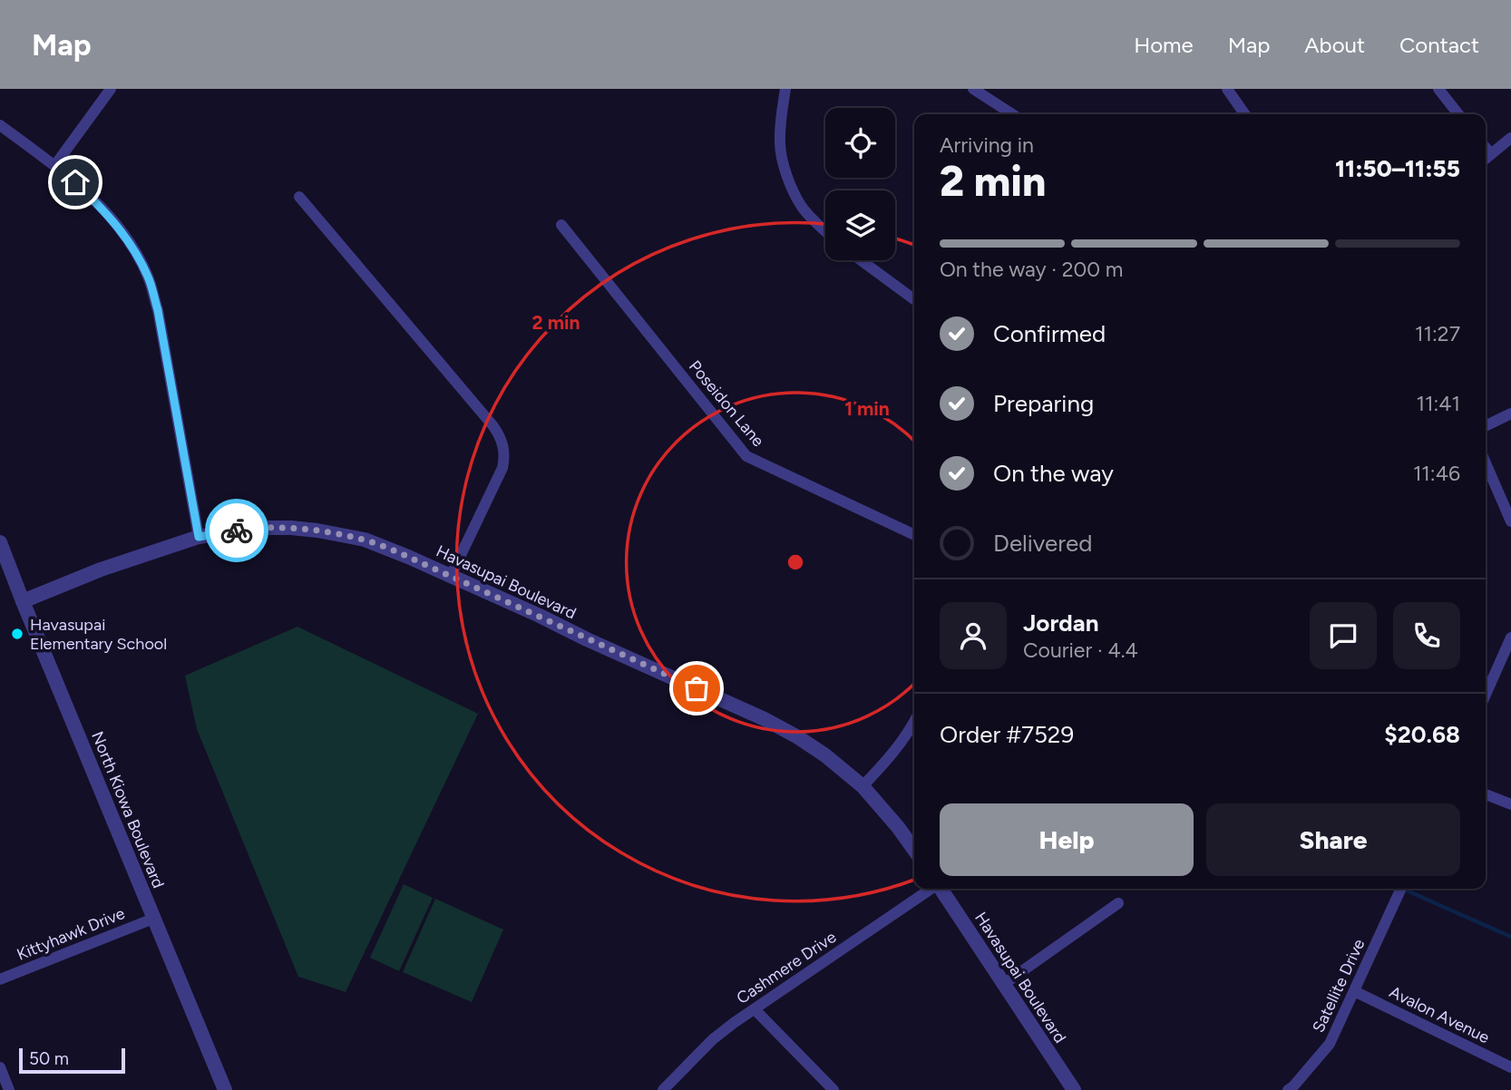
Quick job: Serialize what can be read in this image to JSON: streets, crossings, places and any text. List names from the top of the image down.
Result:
{
  "streets": {
    "street": [
      "Poseidon Lane",
      "Havasupai Boulevard",
      "North Kiowa Boulevard",
      "Kittyhawk Drive",
      "Cashmere Drive",
      "Satellite Drive",
      "Avalon Avenue"
    ]
  },
  "crossings": [
    ["Havasupai Boulevard", "North Kiowa Boulevard"],
    ["North Kiowa Boulevard", "Kittyhawk Drive"],
    ["Satellite Drive", "Avalon Avenue"]
  ],
  "places": ["Havasupai Elementary School"],
  "scale_bar": "50 m",
  "page": {
    "header": "Map",
    "nav": [
      "Home",
      "Map",
      "About",
      "Contact"
    ],
    "heading": ["2 min", "Arriving in", "11:50–11:55"],
    "panel": [
      "Jordan",
      "Courier · 4.4",
      "Order #7529",
      "$20.68"
    ],
    "bar": "On the way · 200 m",
    "list": [
      ["Confirmed", "11:27"],
      ["Preparing", "11:41"],
      ["On the way", "11:46"],
      "Delivered"
    ],
    "buttons": ["Help", "Share"],
    "scale": "50 m"
  },
  "rings": ["2 min", "1 min"]
}
